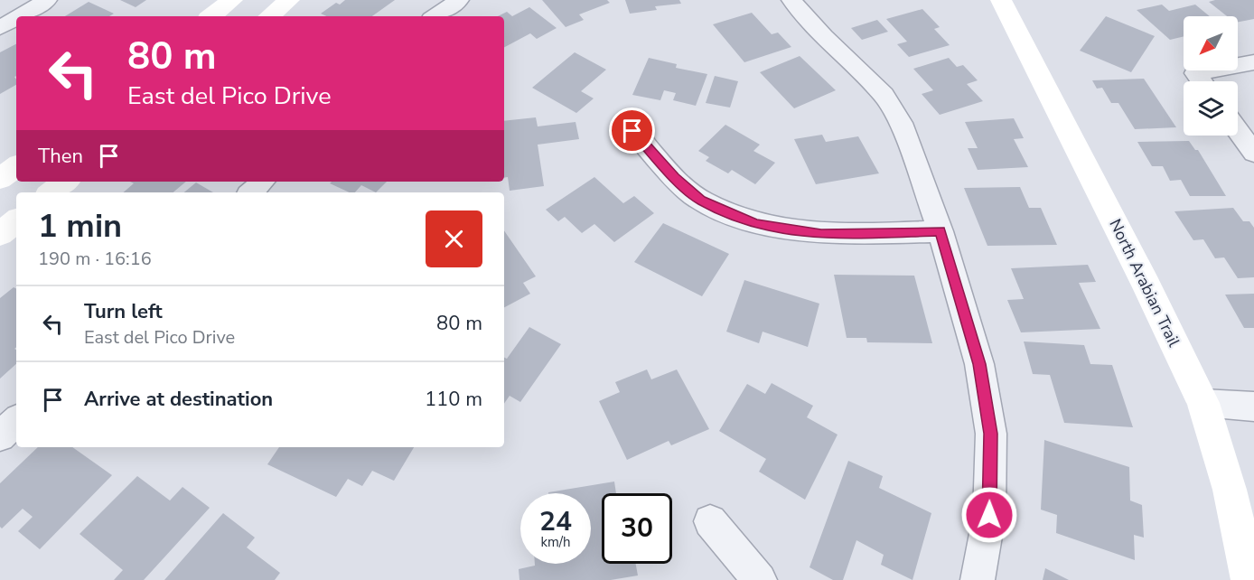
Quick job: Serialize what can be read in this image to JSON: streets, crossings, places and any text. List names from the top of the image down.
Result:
{
  "streets": {
    "street": ["North Arabian Trail"]
  },
  "north": "bottom left",
  "page": {
    "turn": ["80 m", "East del Pico Drive"],
    "then": "Then",
    "heading": ["1 min", "190 m · 16:16"],
    "list": [
      {
        "name": "Turn left",
        "note": "East del Pico Drive",
        "value": "80 m"
      },
      {
        "name": "Arrive at destination",
        "value": "110 m"
      }
    ],
    "speed": "24 km/h",
    "limit": "30"
  }
}
